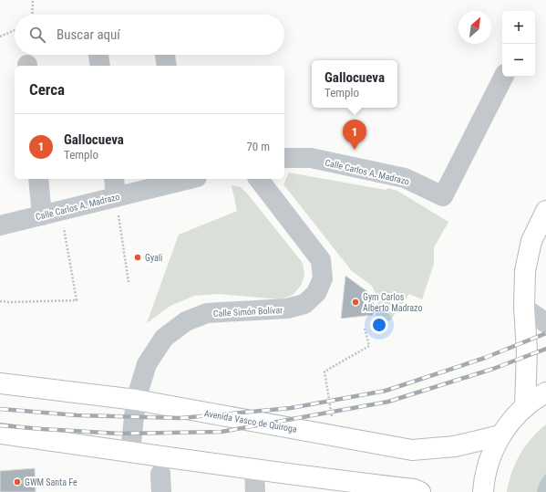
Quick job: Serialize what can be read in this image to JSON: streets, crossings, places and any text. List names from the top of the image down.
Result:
{
  "streets": {
    "main road": ["Avenida Vasco de Quiroga"],
    "street": ["Calle Carlos A. Madrazo", "Calle Simón Bolívar"]
  },
  "crossings": [
    ["Calle Simón Bolívar", "Avenida Vasco de Quiroga"]
  ],
  "places": ["Gyali", "Gym Carlos Alberto Madrazo", "GWM Santa Fe"],
  "north": "top right",
  "page": {
    "map_buttons": ["+", "−"],
    "search": "Buscar aquí",
    "popup": ["Gallocueva", "Templo"],
    "heading": "Cerca",
    "list": [
      {
        "mark": "1",
        "name": "Gallocueva",
        "note": "Templo",
        "value": "70 m"
      }
    ],
    "pins": "1"
  }
}
